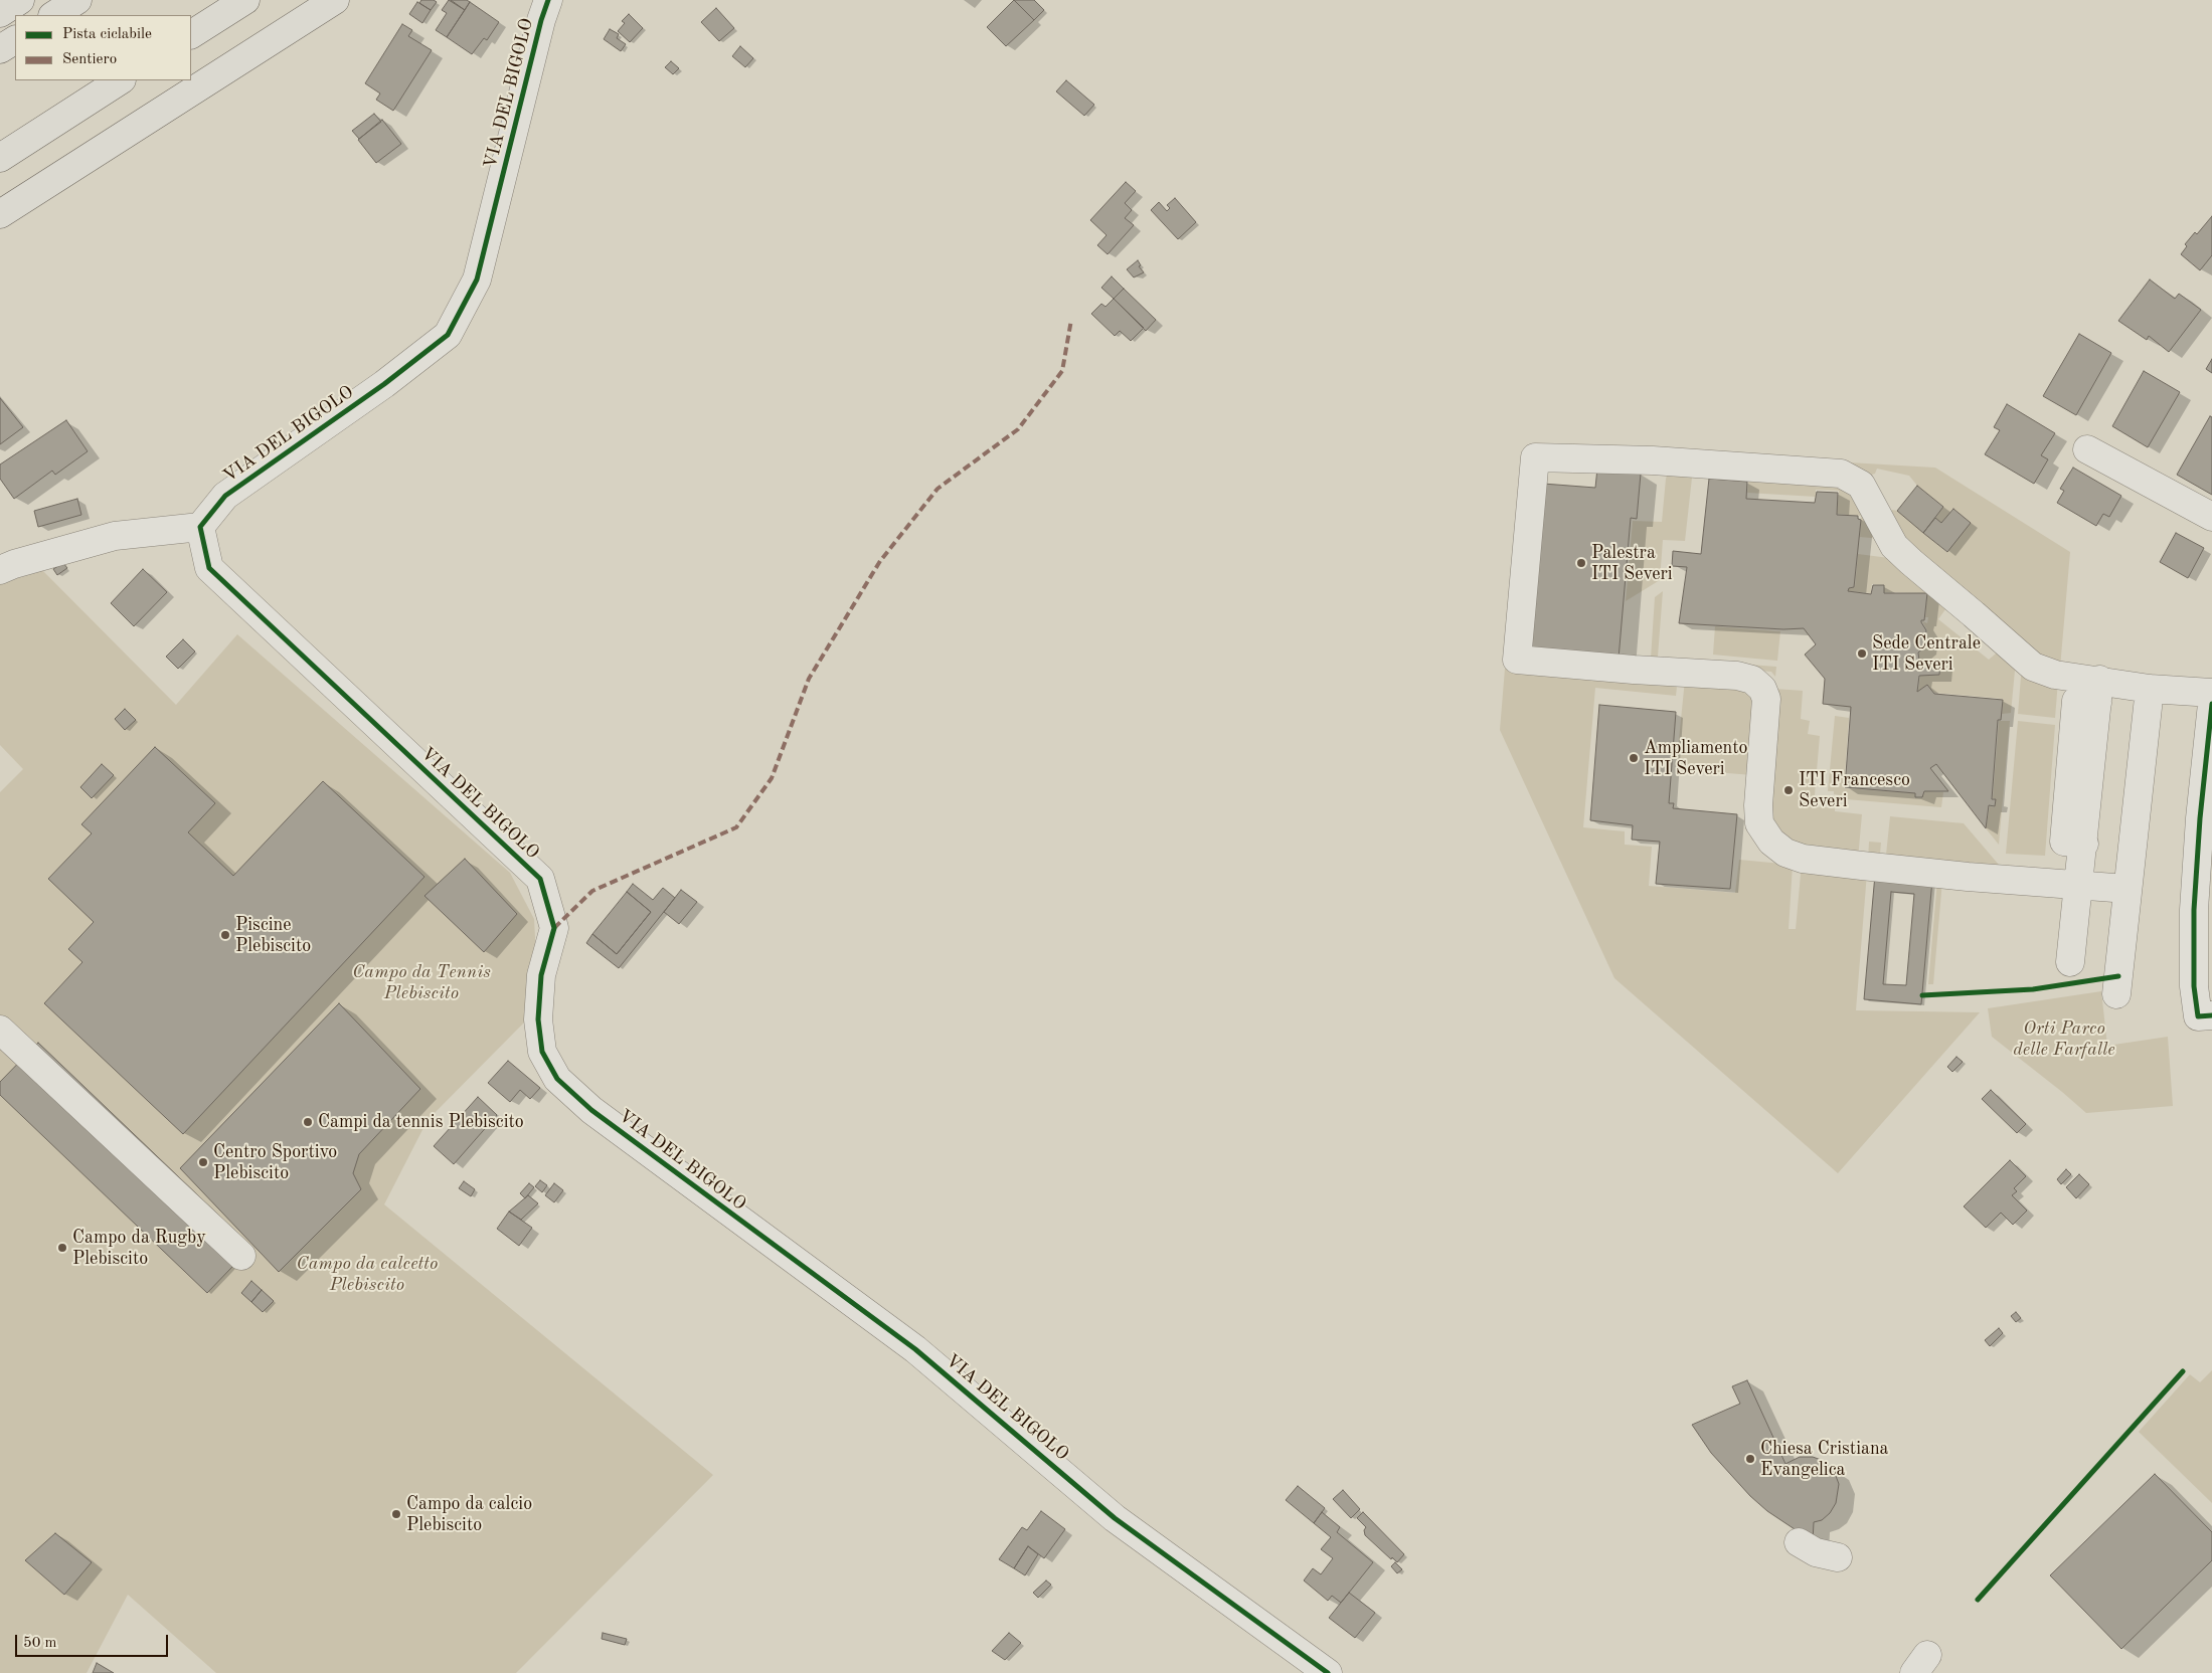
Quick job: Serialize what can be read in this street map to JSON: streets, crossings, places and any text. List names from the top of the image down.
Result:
{
  "streets": {
    "street": ["VIA DEL BIGOLO"]
  },
  "parks": ["Campo da Tennis Plebiscito", "Orti Parco delle Farfalle", "Campo da calcetto Plebiscito"],
  "places": [
    "Palestra ITI Severi",
    "Sede Centrale ITI Severi",
    "Ampliamento ITI Severi",
    "ITI Francesco Severi",
    "Piscine Plebiscito",
    "Campi da tennis Plebiscito",
    "Centro Sportivo Plebiscito",
    "Campo da Rugby Plebiscito",
    "Chiesa Cristiana Evangelica",
    "Campo da calcio Plebiscito"
  ],
  "legend": ["Pista ciclabile", "Sentiero"],
  "scale_bar": "50 m"
}
